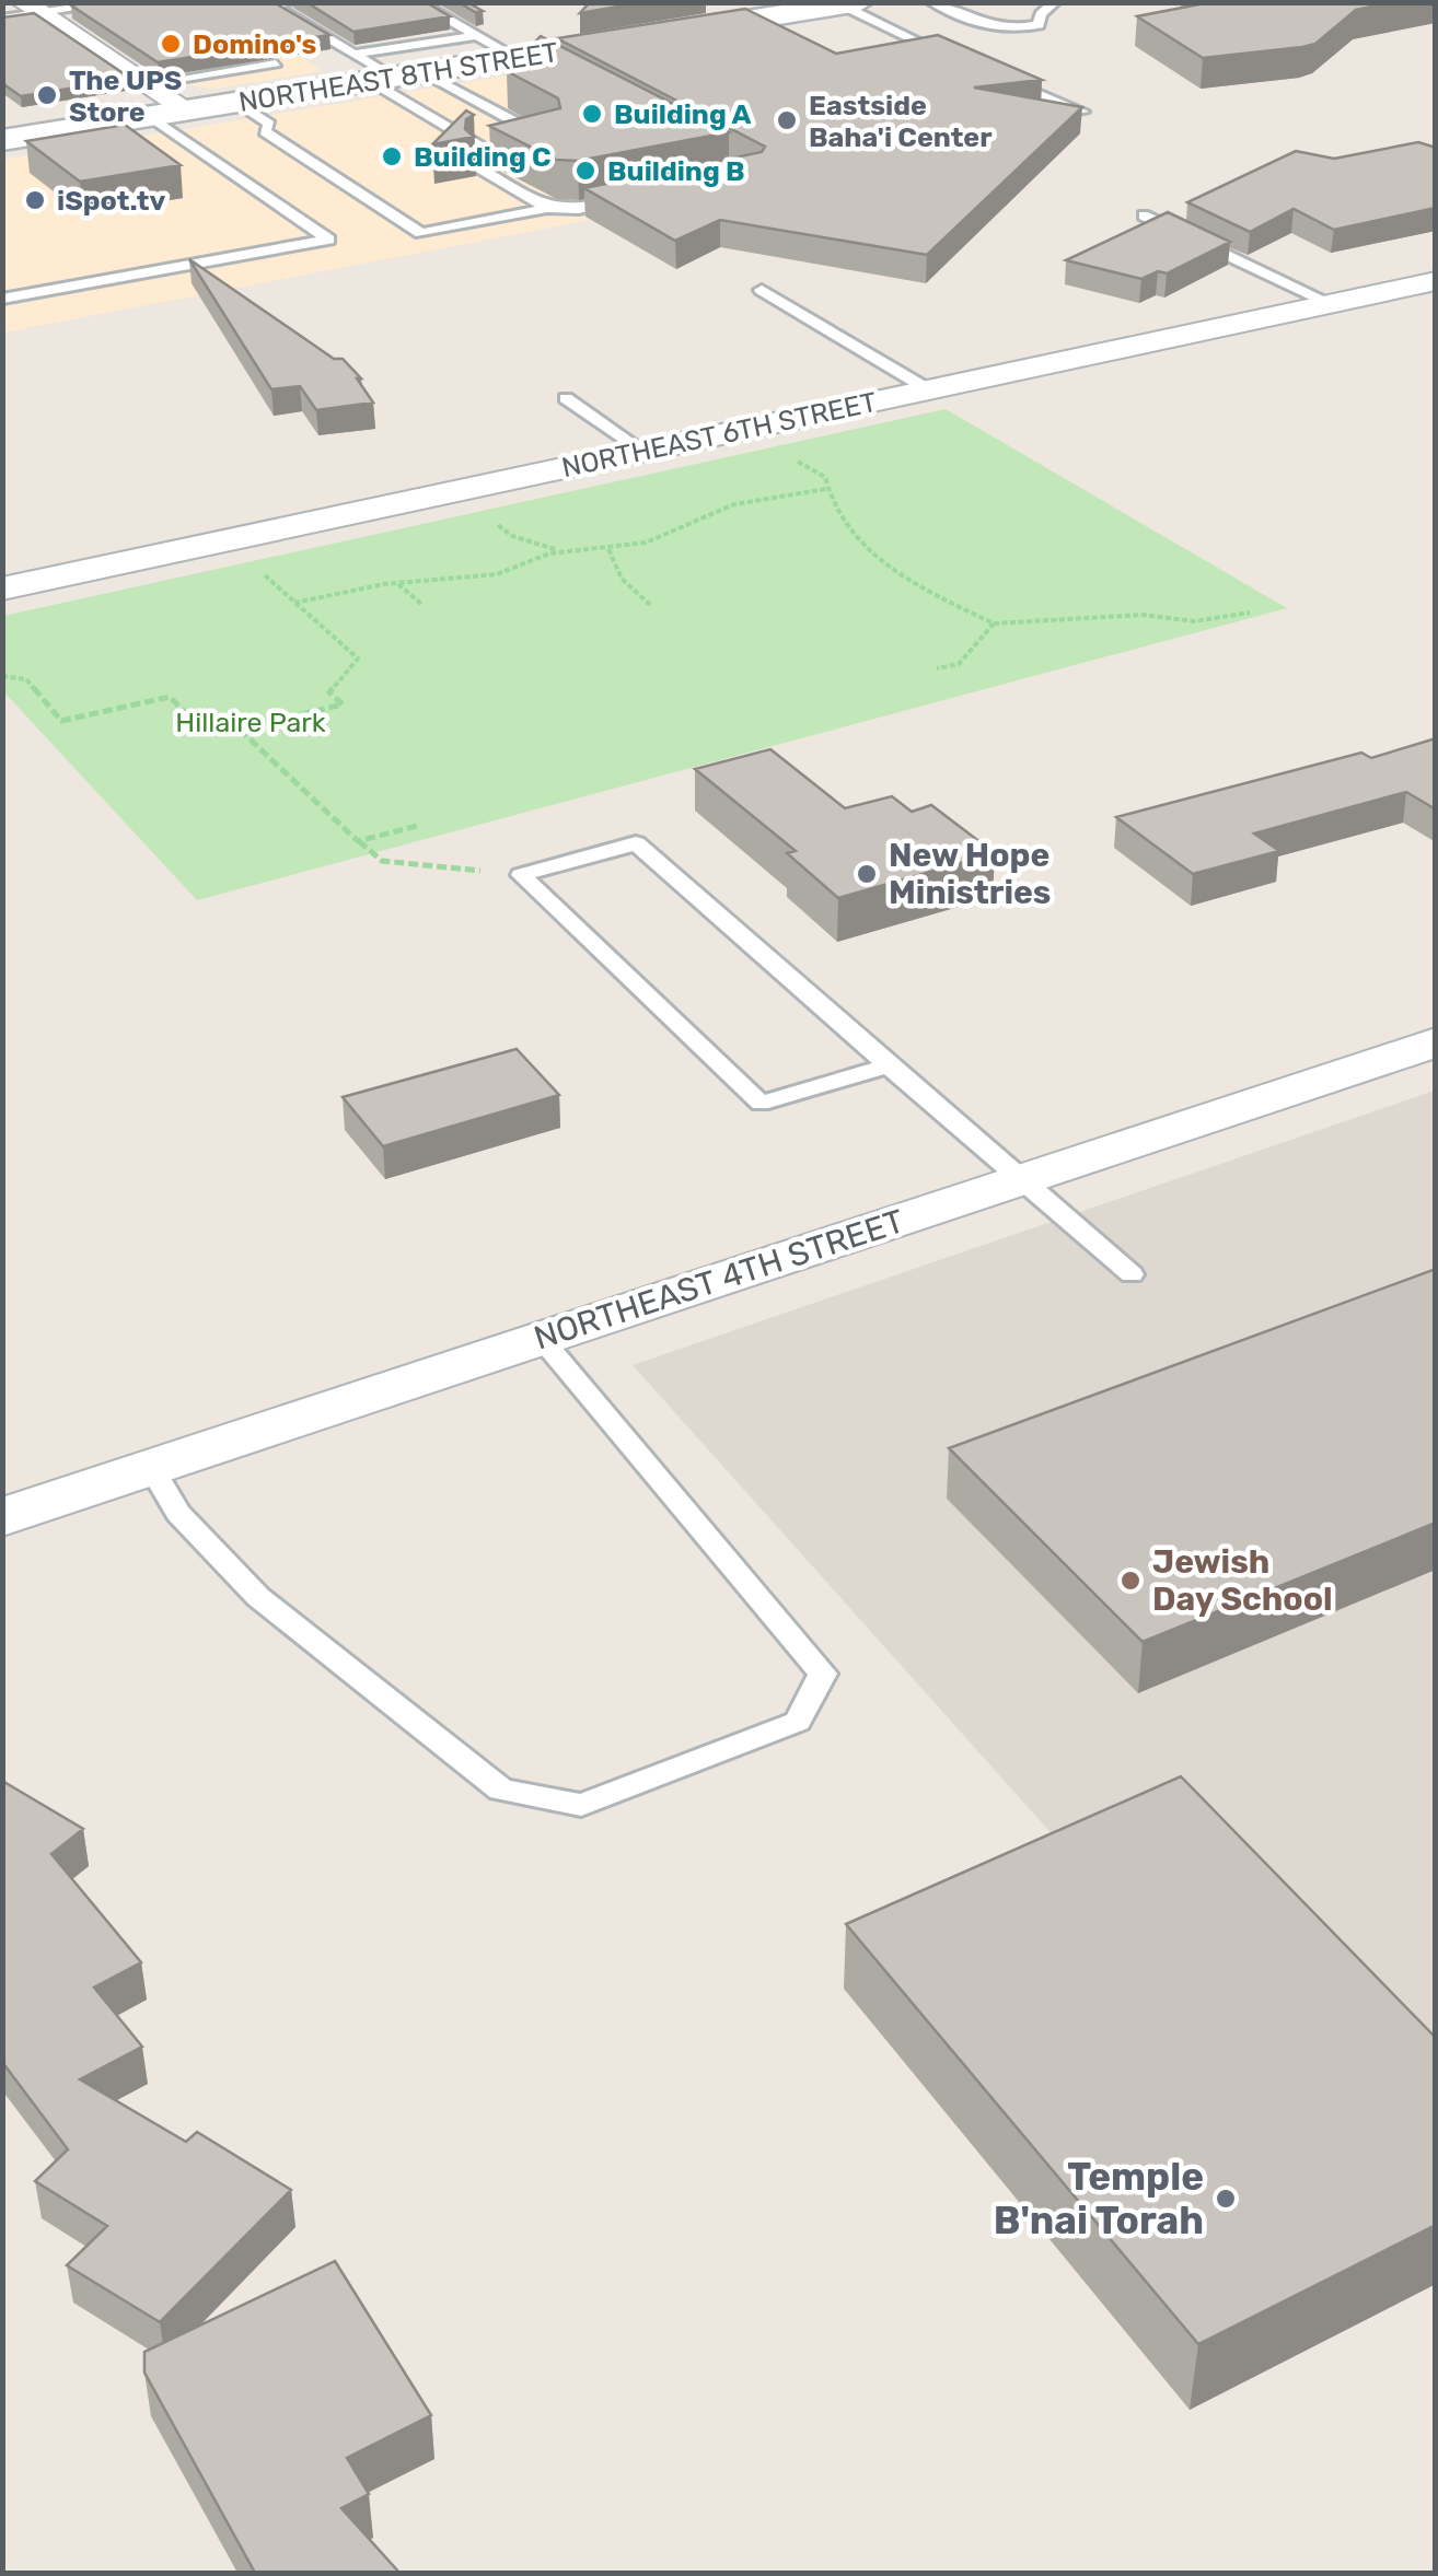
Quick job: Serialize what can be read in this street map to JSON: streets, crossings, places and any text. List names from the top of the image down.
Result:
{
  "streets": {
    "main road": ["NORTHEAST 8TH STREET"],
    "street": ["NORTHEAST 6TH STREET", "NORTHEAST 4TH STREET"]
  },
  "parks": ["Hillaire Park"],
  "places": [
    "Domino's",
    "The UPS Store",
    "Building A",
    "Eastside Baha'i Center",
    "Building C",
    "Building B",
    "iSpot.tv",
    "New Hope Ministries",
    "Jewish Day School",
    "Temple B'nai Torah"
  ]
}
